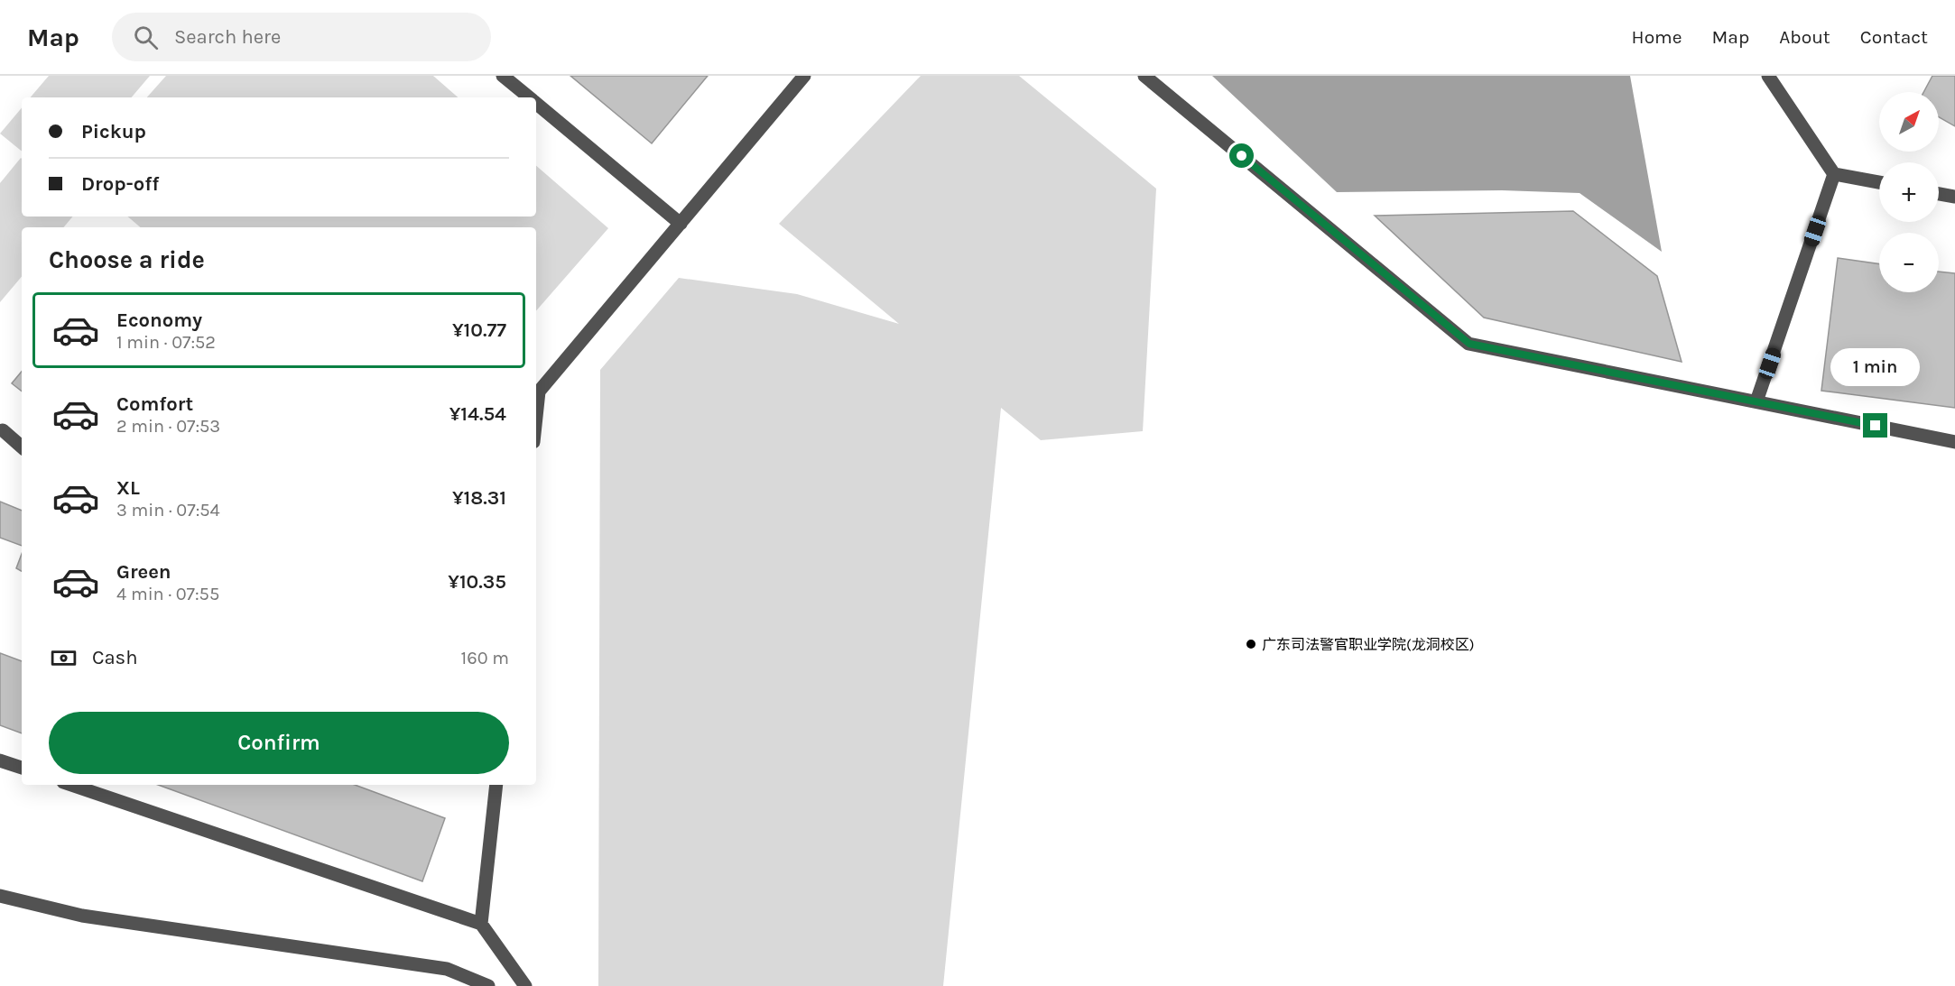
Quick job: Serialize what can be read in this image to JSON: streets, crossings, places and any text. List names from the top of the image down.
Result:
{
  "places": ["广东司法警官职业学院(龙洞校区)"],
  "north": "top right",
  "page": {
    "header": "Map",
    "search": "Search here",
    "nav": [
      "Home",
      "Map",
      "About",
      "Contact"
    ],
    "map_buttons": ["+", "−"],
    "banner": ["Pickup", "Drop-off"],
    "heading": "Choose a ride",
    "list": [
      {
        "name": "Economy",
        "note": "1 min · 07:52",
        "value": "¥10.77"
      },
      {
        "name": "Comfort",
        "note": "2 min · 07:53",
        "value": "¥14.54"
      },
      {
        "name": "XL",
        "note": "3 min · 07:54",
        "value": "¥18.31"
      },
      {
        "name": "Green",
        "note": "4 min · 07:55",
        "value": "¥10.35"
      }
    ],
    "bubble": "1 min",
    "pay": ["Cash", "160 m"],
    "buttons": "Confirm"
  }
}
